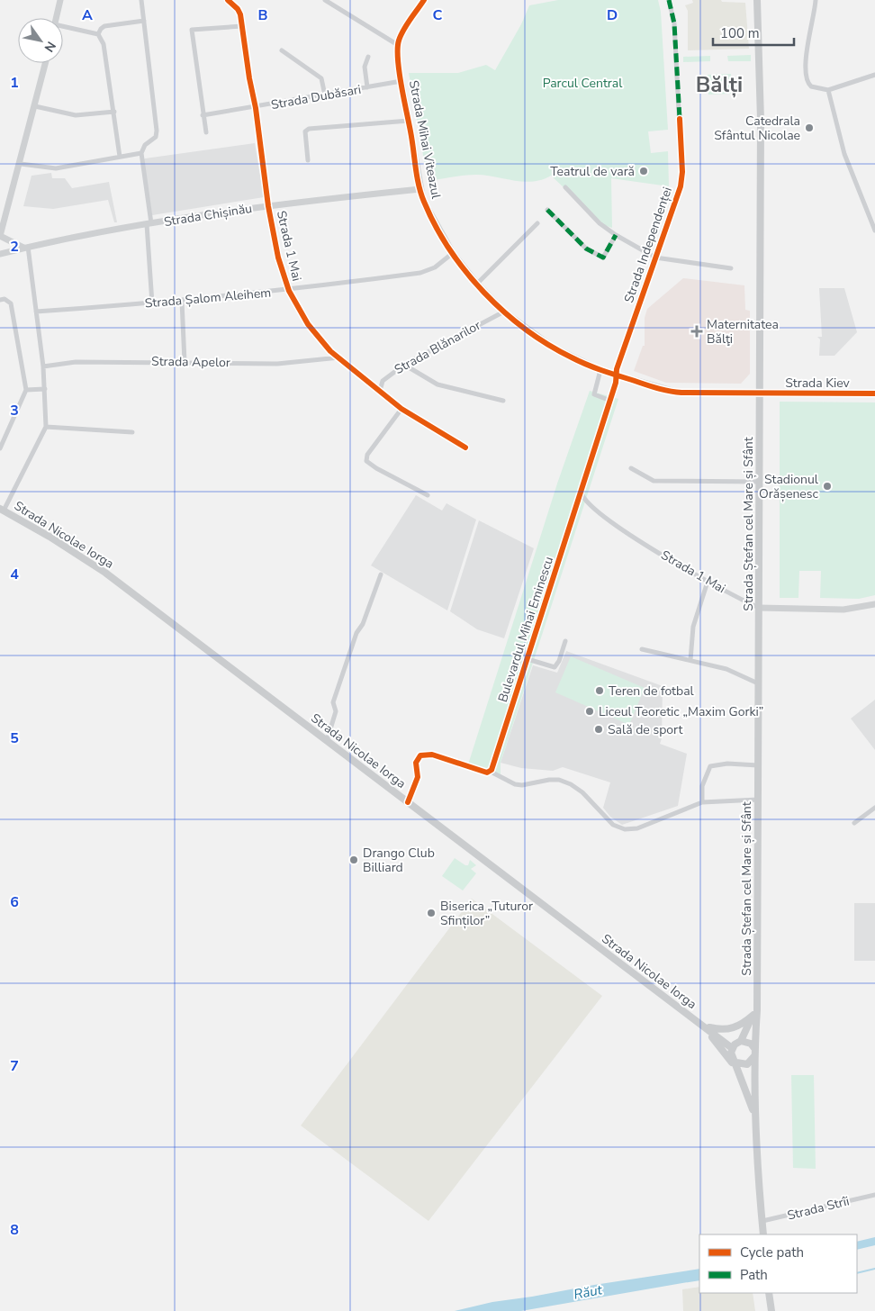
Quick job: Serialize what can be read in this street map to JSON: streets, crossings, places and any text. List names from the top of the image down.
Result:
{
  "streets": {
    "main road": ["Strada Ștefan cel Mare și Sfânt", "Strada Nicolae Iorga"],
    "street": [
      "Strada Dubăsari",
      "Strada Mihai Viteazul",
      "Strada Chișinău",
      "Strada Independenței",
      "Strada 1 Mai",
      "Strada Șalom Aleihem",
      "Strada Blănarilor",
      "Strada Apelor",
      "Strada Kiev",
      "Bulevardul Mihai Eminescu",
      "Strada Strîi"
    ]
  },
  "crossings": [
    ["Strada Dubăsari", "Strada Mihai Viteazul"],
    ["Strada Dubăsari", "Strada 1 Mai"],
    ["Strada Mihai Viteazul", "Strada Chișinău"],
    ["Strada Mihai Viteazul", "Strada Independenței"],
    ["Strada Mihai Viteazul", "Strada Șalom Aleihem"],
    ["Strada Mihai Viteazul", "Strada Blănarilor"],
    ["Strada Mihai Viteazul", "Strada Kiev"],
    ["Strada Mihai Viteazul", "Strada Ștefan cel Mare și Sfânt"],
    ["Strada Mihai Viteazul", "Bulevardul Mihai Eminescu"],
    ["Strada Chișinău", "Strada 1 Mai"],
    ["Strada Independenței", "Bulevardul Mihai Eminescu"],
    ["Strada 1 Mai", "Strada Șalom Aleihem"],
    ["Strada 1 Mai", "Strada Blănarilor"],
    ["Strada 1 Mai", "Strada Apelor"],
    ["Strada 1 Mai", "Strada Ștefan cel Mare și Sfânt"],
    ["Strada 1 Mai", "Bulevardul Mihai Eminescu"],
    ["Strada Kiev", "Strada Ștefan cel Mare și Sfânt"],
    ["Strada Ștefan cel Mare și Sfânt", "Strada Nicolae Iorga"]
  ],
  "districts": ["Bălți"],
  "water": ["Răut"],
  "parks": ["Parcul Central"],
  "places": {
    "other": [
      "Catedrala Sfântul Nicolae",
      "Teatrul de vară",
      "Stadionul Orășenesc",
      "Teren de fotbal",
      "Liceul Teoretic „Maxim Gorki”",
      "Sală de sport",
      "Drango Club Billiard",
      "Biserica „Tuturor Sfinților”"
    ],
    "health": ["Maternitatea Bălţi"]
  },
  "legend": ["Cycle path", "Path"],
  "scale_bar": "100 m",
  "north": "bottom right",
  "grid": {
    "columns": [
      "A",
      "B",
      "C",
      "D"
    ],
    "rows": [
      "1",
      "2",
      "3",
      "4",
      "5",
      "6",
      "7",
      "8"
    ]
  }
}
